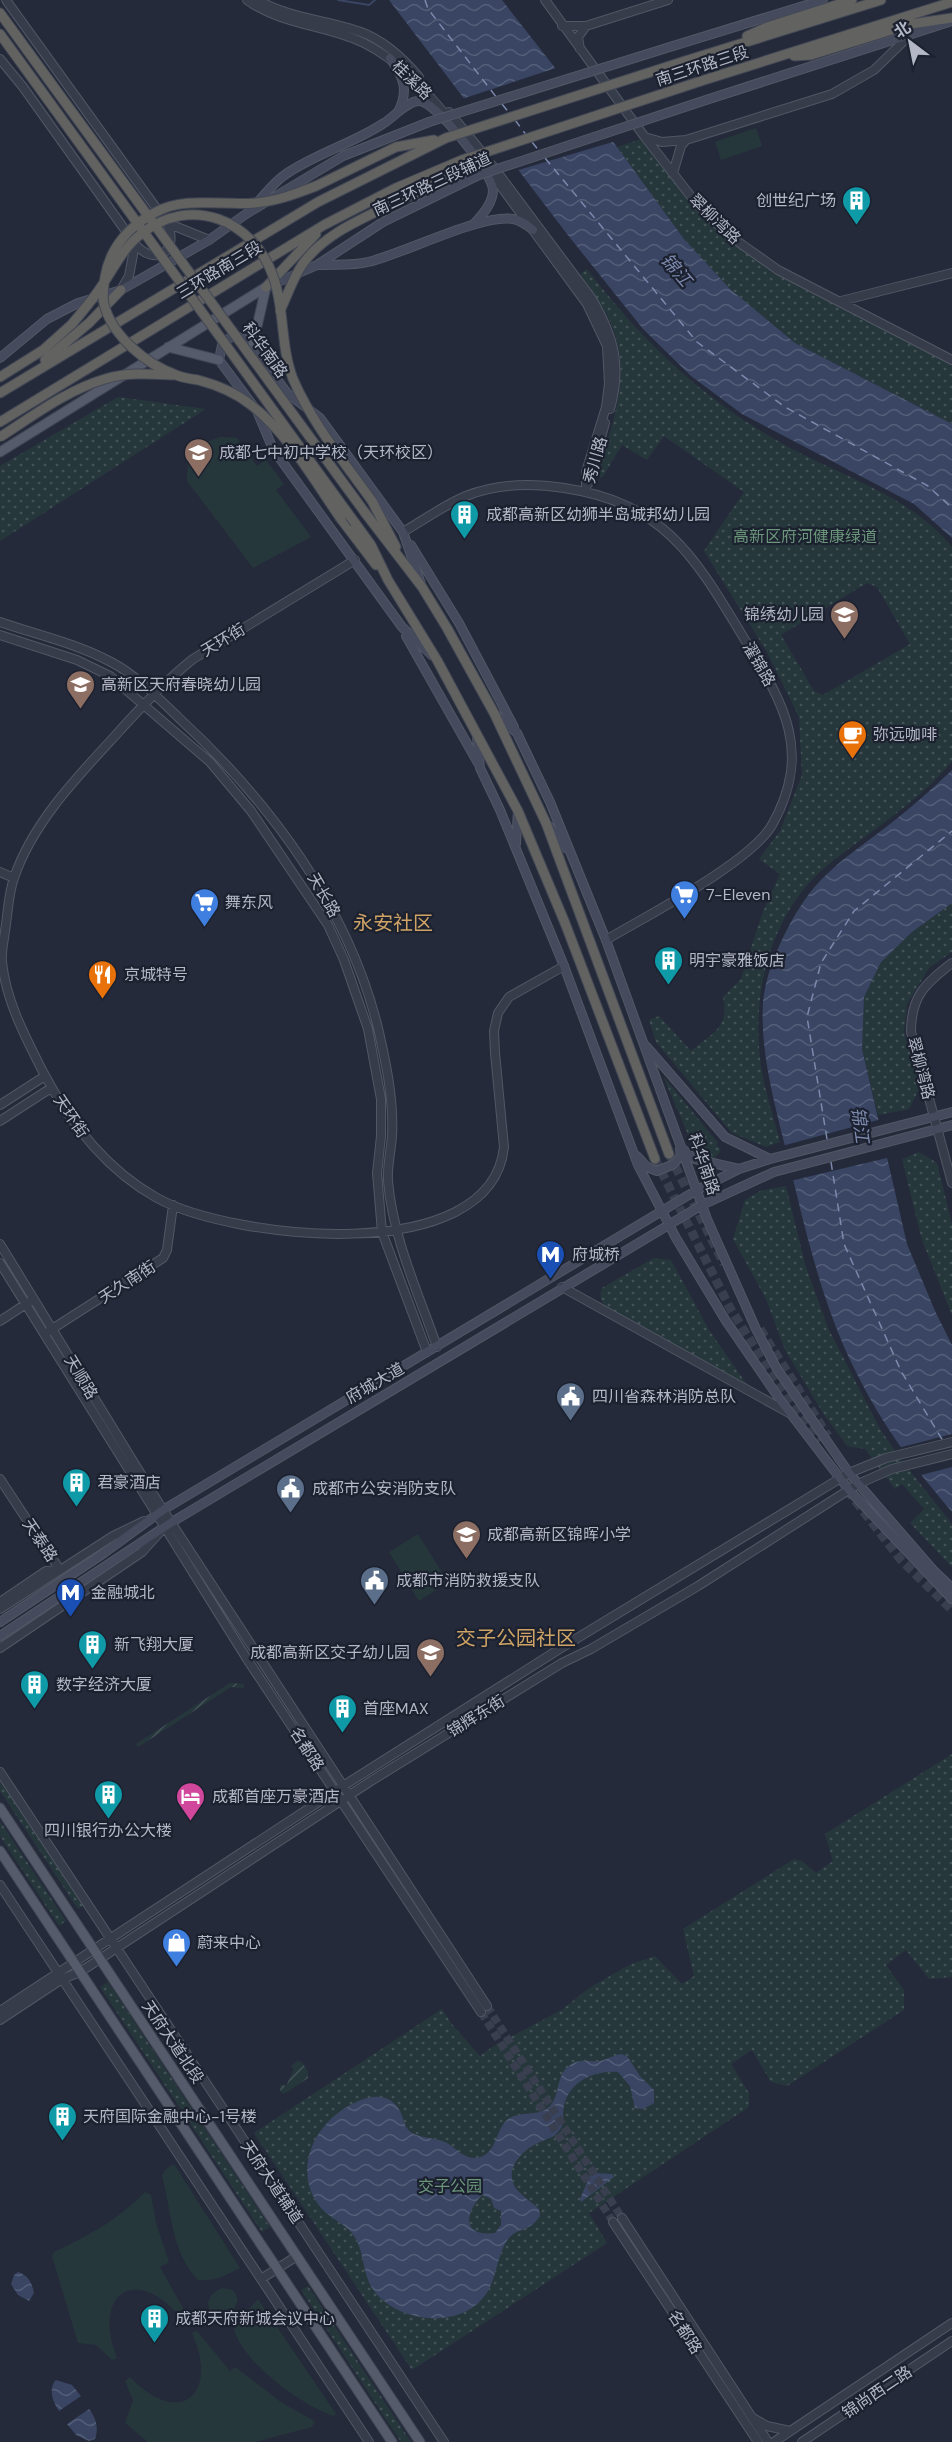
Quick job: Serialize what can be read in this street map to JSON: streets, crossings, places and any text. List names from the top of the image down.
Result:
{
  "streets": {
    "highway": ["南三环路三段", "三环路南三段", "科华南路"],
    "main road": ["南三环路三段辅道", "府城大道", "天府大道北段"],
    "street": [
      "桂溪路",
      "翠柳湾路",
      "秀川路",
      "天环街",
      "濯锦路",
      "天长路",
      "天久南街",
      "天顺路",
      "天泰路",
      "锦辉东街",
      "名都路",
      "天府大道辅道",
      "锦尚西二路"
    ]
  },
  "crossings": [
    ["南三环路三段", "三环路南三段"],
    ["桂溪路", "秀川路"],
    ["翠柳湾路", "府城大道"],
    ["科华南路", "天环街"],
    ["科华南路", "濯锦路"],
    ["科华南路", "府城大道"],
    ["科华南路", "锦辉东街"],
    ["秀川路", "濯锦路"],
    ["天环街", "天长路"],
    ["天环街", "天久南街"],
    ["天长路", "府城大道"],
    ["天久南街", "天顺路"],
    ["天顺路", "府城大道"],
    ["府城大道", "名都路"],
    ["锦辉东街", "名都路"],
    ["锦辉东街", "天府大道北段"],
    ["锦辉东街", "天府大道辅道"]
  ],
  "districts": ["永安社区", "交子公园社区"],
  "water": ["锦江"],
  "parks": ["高新区府河健康绿道", "交子公园"],
  "places": {
    "building": [
      "创世纪广场",
      "成都高新区幼狮半岛城邦幼儿园",
      "明宇豪雅饭店",
      "君豪酒店",
      "新飞翔大厦",
      "数字经济大厦",
      "首座MAX",
      "四川银行办公大楼",
      "天府国际金融中心-1号楼",
      "成都天府新城会议中心"
    ],
    "school or university": [
      "成都七中初中学校（天环校区）",
      "锦绣幼儿园",
      "高新区天府春晓幼儿园",
      "成都高新区锦晖小学",
      "成都高新区交子幼儿园"
    ],
    "cafe": ["弥远咖啡"],
    "supermarket": ["7-Eleven", "舞东风"],
    "restaurant": ["京城特号"],
    "metro station": ["府城桥", "金融城北"],
    "public building": ["四川省森林消防总队", "成都市公安消防支队", "成都市消防救援支队"],
    "hotel": ["成都首座万豪酒店"],
    "shop": ["蔚来中心"]
  },
  "north": "top left"
}
